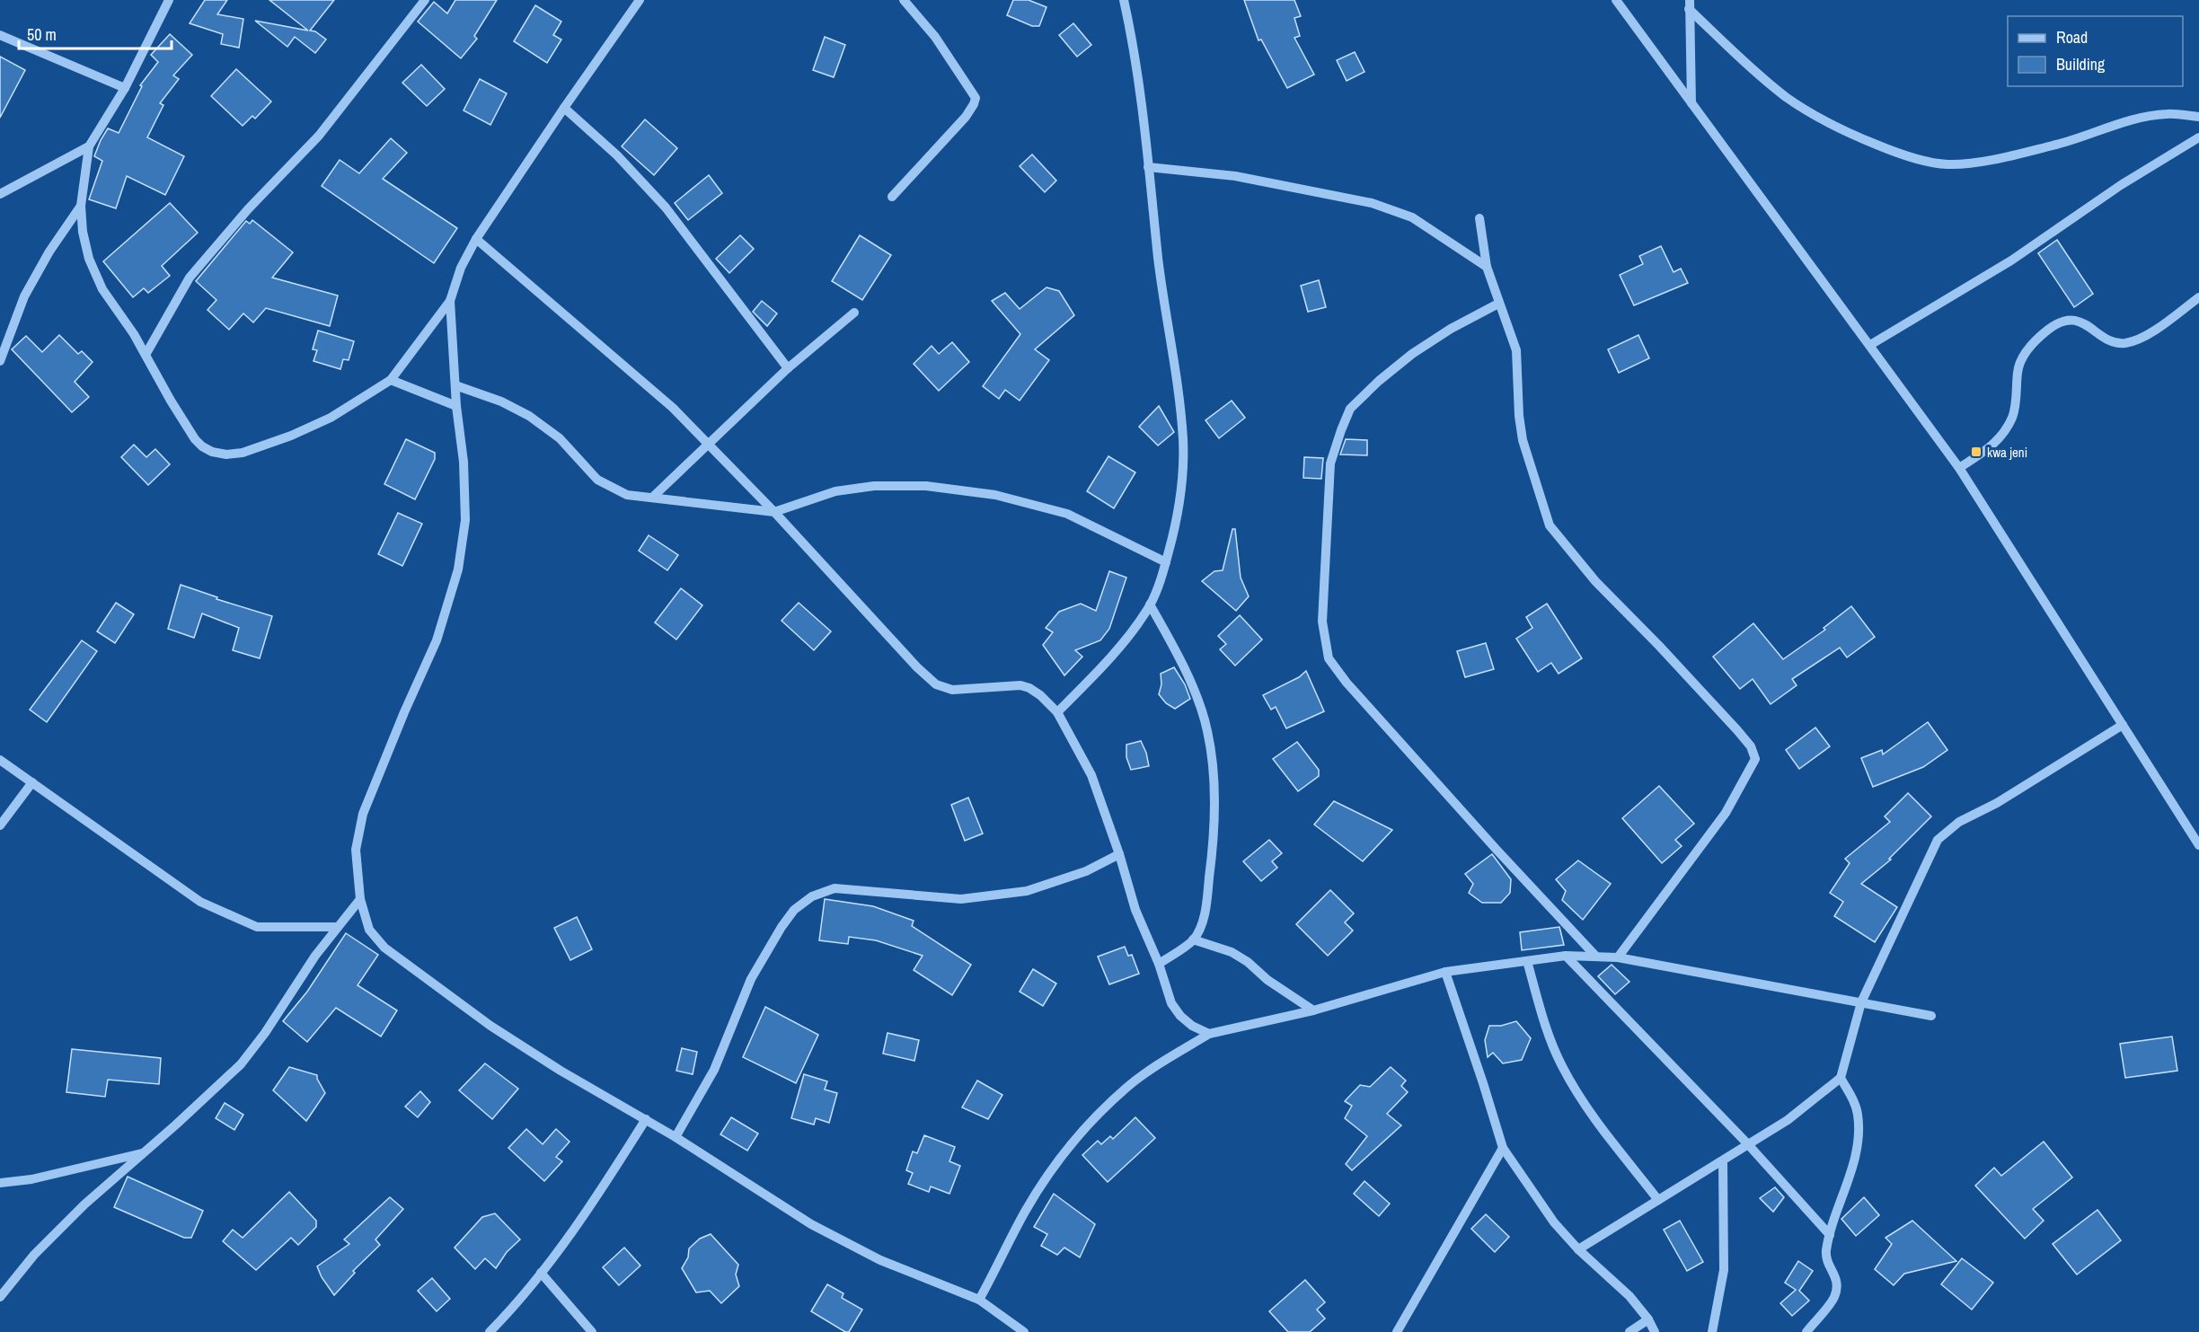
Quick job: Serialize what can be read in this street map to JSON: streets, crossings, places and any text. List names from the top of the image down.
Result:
{
  "places": {
    "transit": ["kwa jeni"]
  },
  "legend": ["Road", "Building"],
  "scale_bar": "50 m"
}
